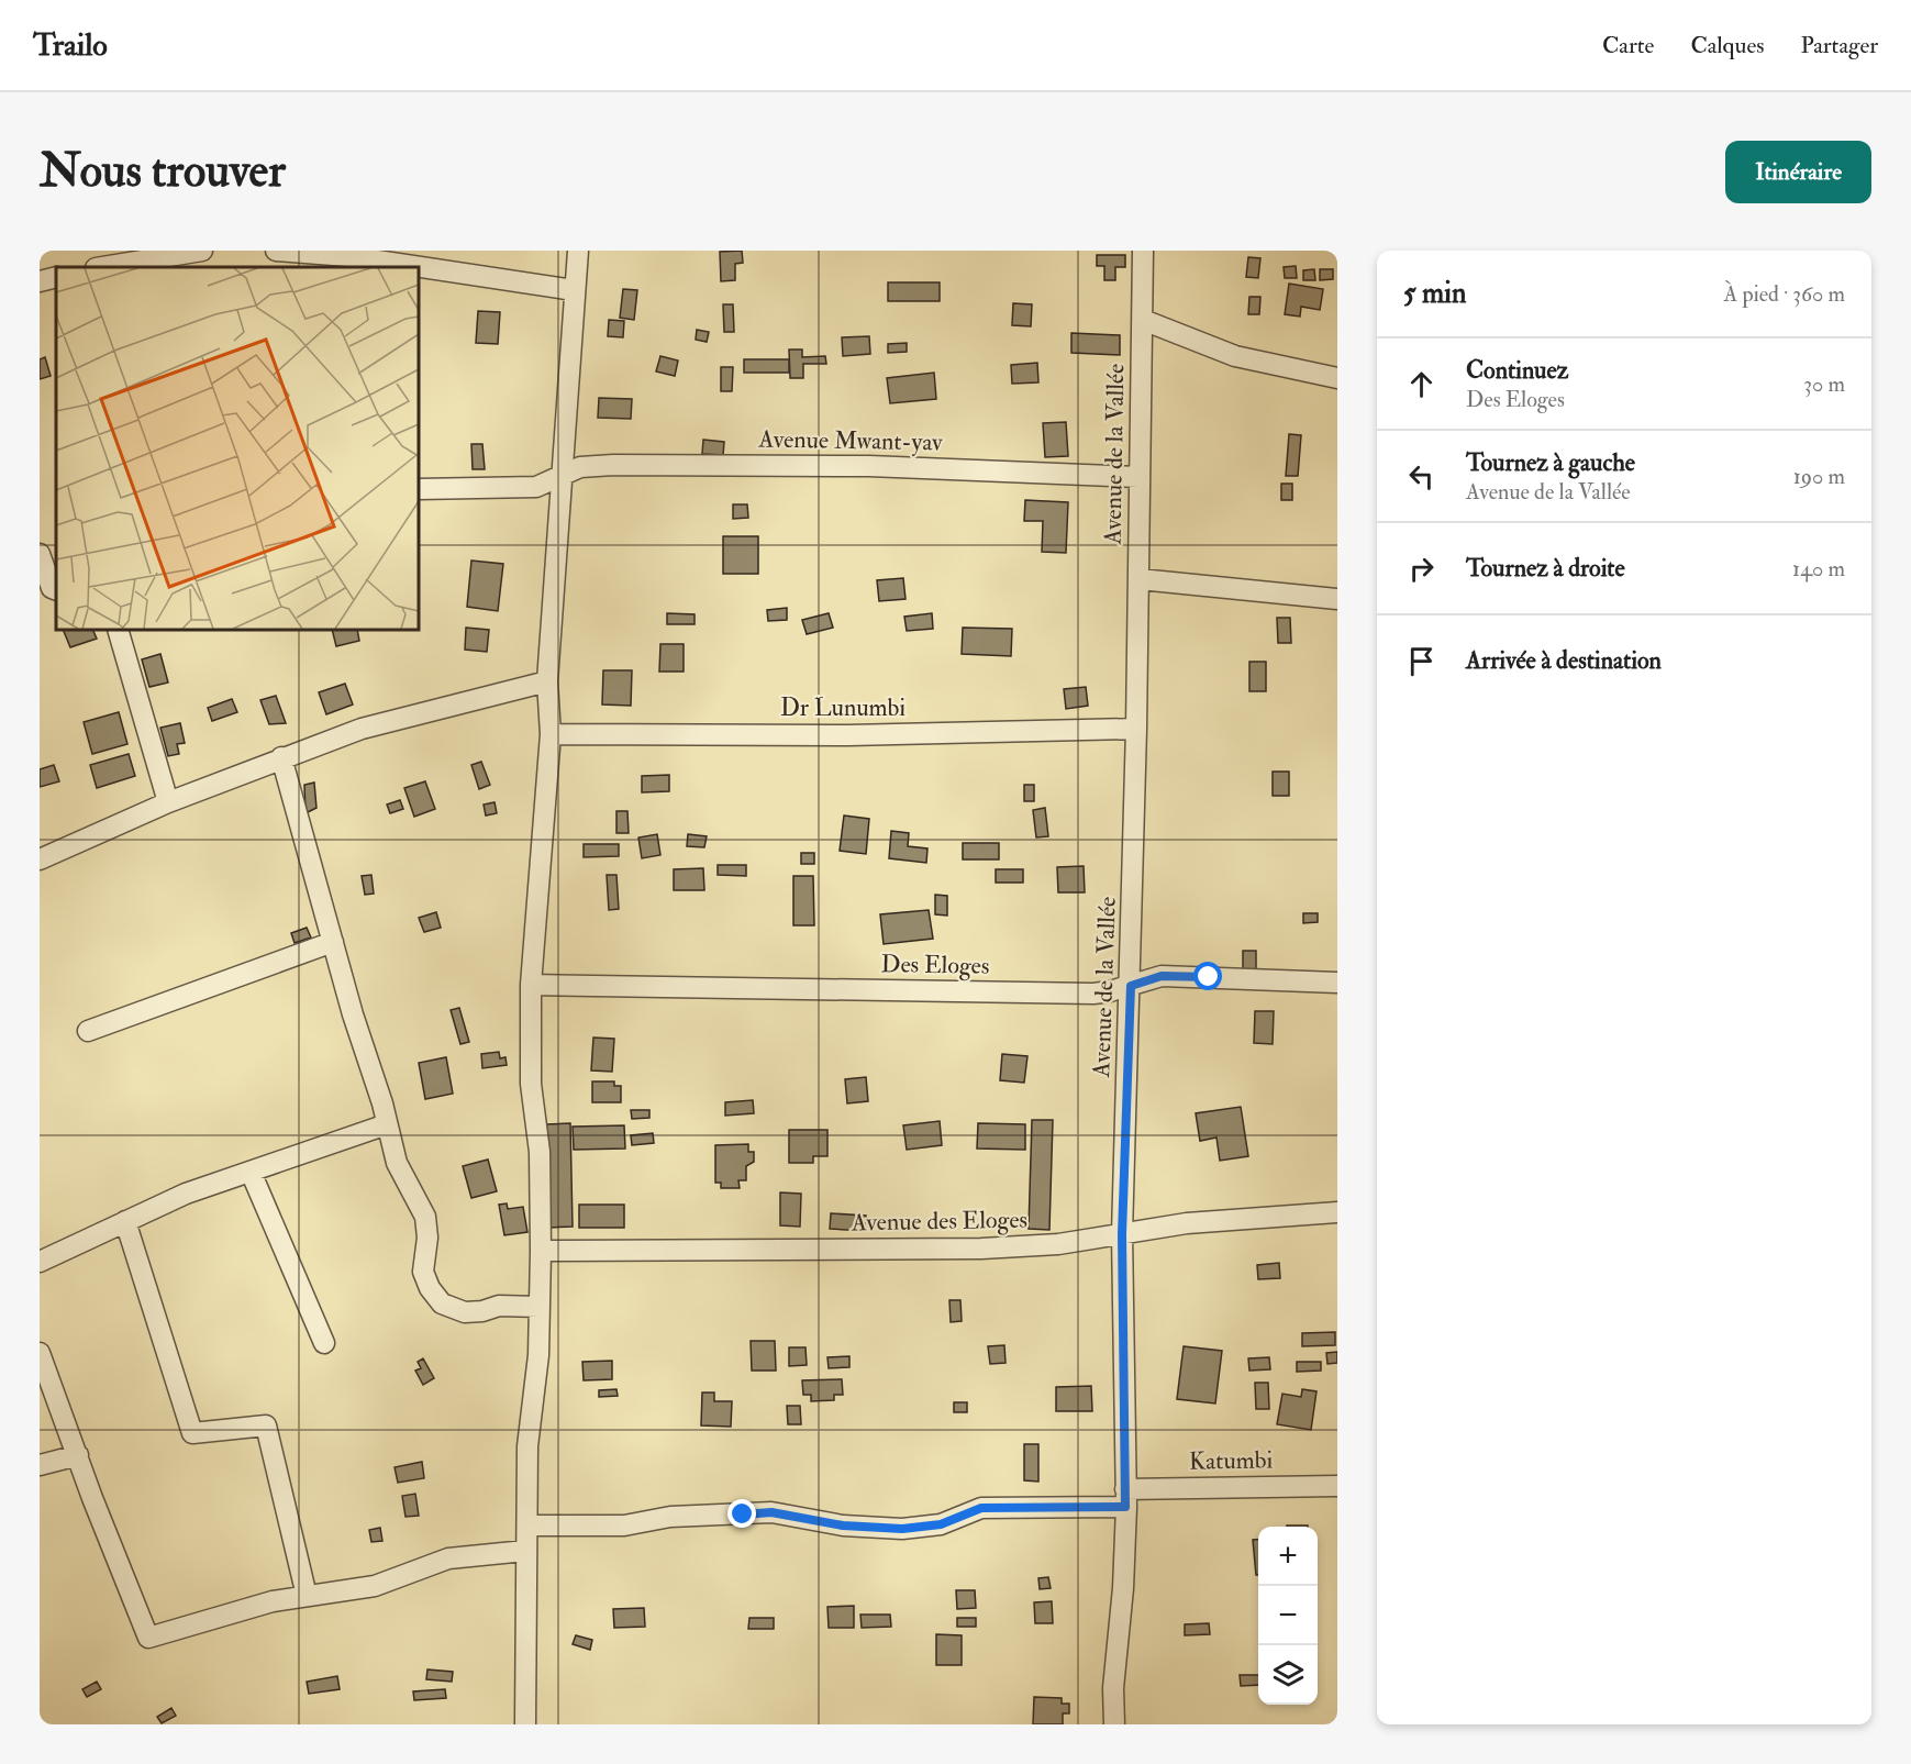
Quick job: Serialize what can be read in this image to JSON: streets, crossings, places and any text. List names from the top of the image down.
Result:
{
  "streets": {
    "street": [
      "Avenue Mwant-yav",
      "Avenue de la Vallée",
      "Dr Lunumbi",
      "Des Eloges",
      "Avenue des Eloges",
      "Katumbi"
    ]
  },
  "crossings": [
    ["Avenue Mwant-yav", "Avenue de la Vallée"],
    ["Avenue de la Vallée", "Dr Lunumbi"],
    ["Avenue de la Vallée", "Des Eloges"],
    ["Avenue de la Vallée", "Avenue des Eloges"],
    ["Avenue de la Vallée", "Katumbi"]
  ],
  "page": {
    "header": "Trailo",
    "nav": ["Carte", "Calques", "Partager"],
    "buttons": "Itinéraire",
    "title": "Nous trouver",
    "heading": ["5 min", "À pied · 360 m"],
    "list": [
      ["Continuez", "Des Eloges", "30 m"],
      ["Tournez à gauche", "Avenue de la Vallée", "190 m"],
      ["Tournez à droite", "140 m"],
      "Arrivée à destination"
    ],
    "map_buttons": ["+", "−"]
  }
}
